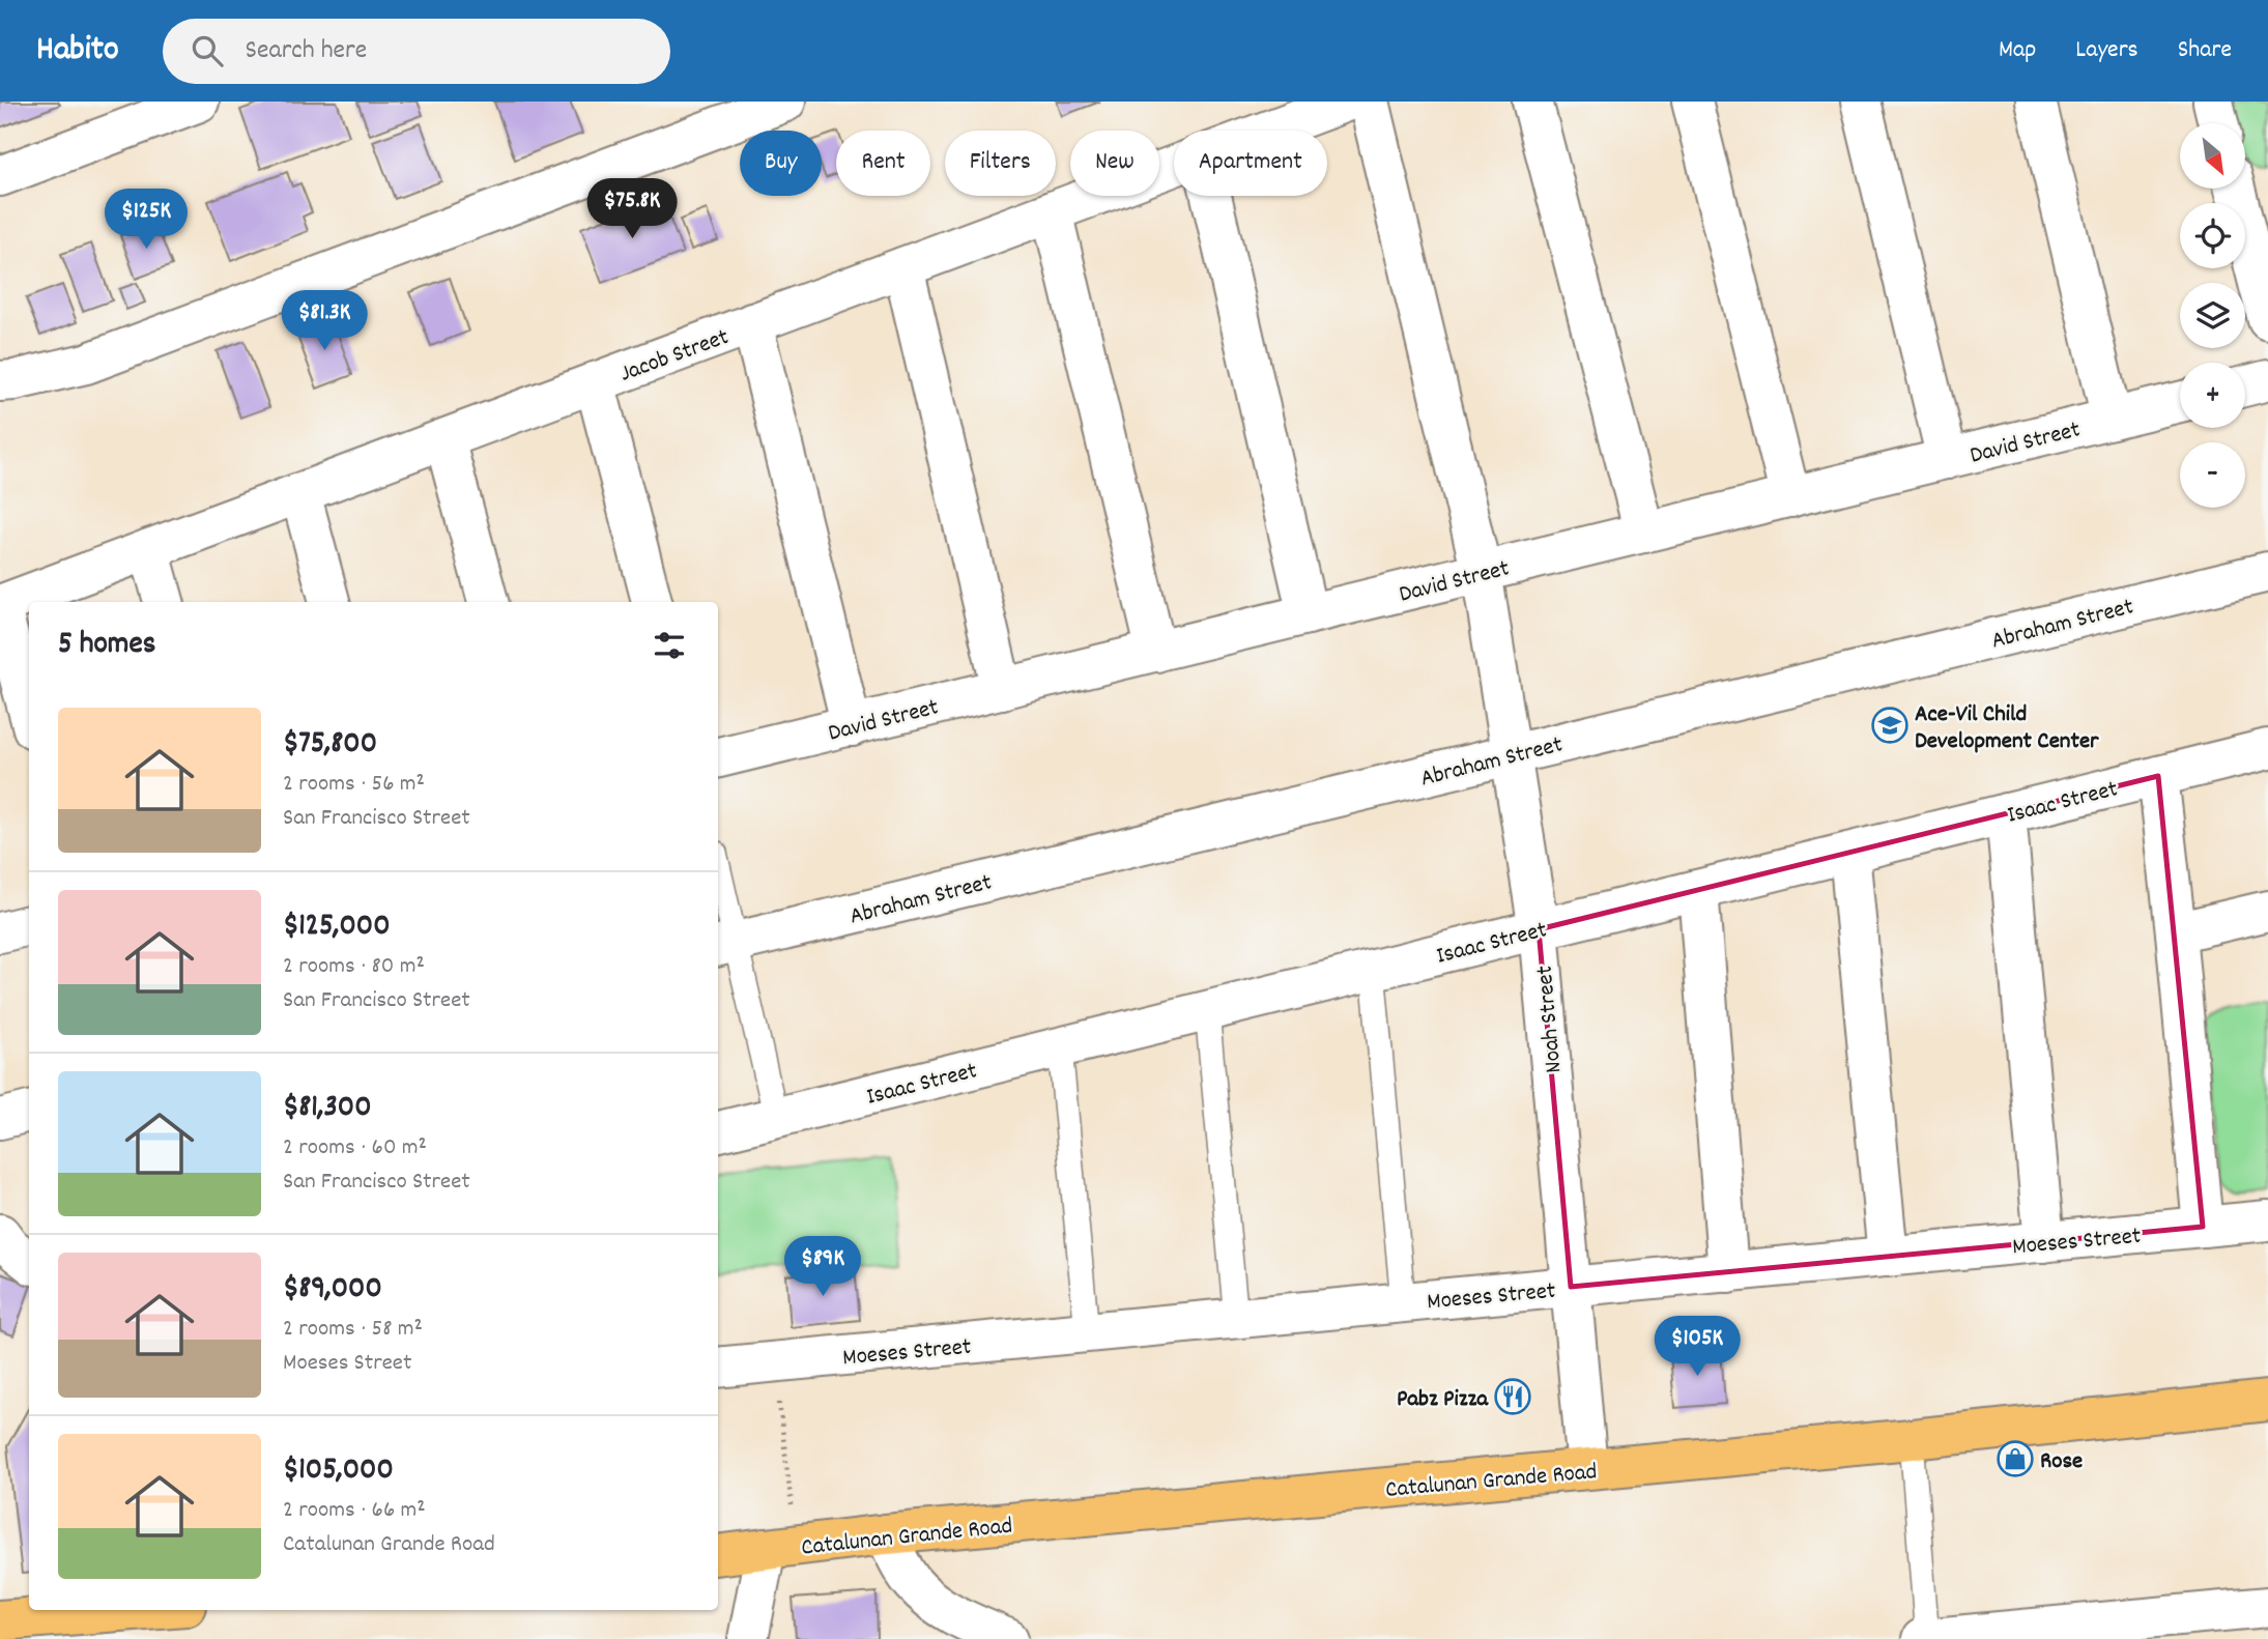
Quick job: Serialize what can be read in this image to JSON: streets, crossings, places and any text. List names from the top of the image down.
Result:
{
  "streets": {
    "main road": ["Catalunan Grande Road"],
    "street": [
      "Jacob Street",
      "David Street",
      "Abraham Street",
      "Isaac Street",
      "Noah Street",
      "Moeses Street"
    ]
  },
  "crossings": [
    ["David Street", "Noah Street"],
    ["Abraham Street", "Noah Street"],
    ["Isaac Street", "Noah Street"],
    ["Noah Street", "Moeses Street"],
    ["Noah Street", "Catalunan Grande Road"]
  ],
  "places": {
    "school or university": ["Ace-Vil Child Development Center"],
    "restaurant": ["Pabz Pizza"],
    "shop": ["Rose"]
  },
  "north": "bottom right",
  "page": {
    "header": "Habito",
    "search": "Search here",
    "nav": ["Map", "Layers", "Share"],
    "map_buttons": ["+", "−"],
    "chip": [
      "Buy",
      "Rent",
      "Filters",
      "New",
      "Apartment"
    ],
    "price": [
      "$75.8K",
      "$125K",
      "$81.3K",
      "$89K",
      "$105K"
    ],
    "heading": "5 homes",
    "list": [
      {
        "name": "$75,800",
        "note": "2 rooms · 56 m² · San Francisco Street"
      },
      {
        "name": "$125,000",
        "note": "2 rooms · 80 m² · San Francisco Street"
      },
      {
        "name": "$81,300",
        "note": "2 rooms · 60 m² · San Francisco Street"
      },
      {
        "name": "$89,000",
        "note": "2 rooms · 58 m² · Moeses Street"
      },
      {
        "name": "$105,000",
        "note": "2 rooms · 66 m² · Catalunan Grande Road"
      }
    ]
  }
}
